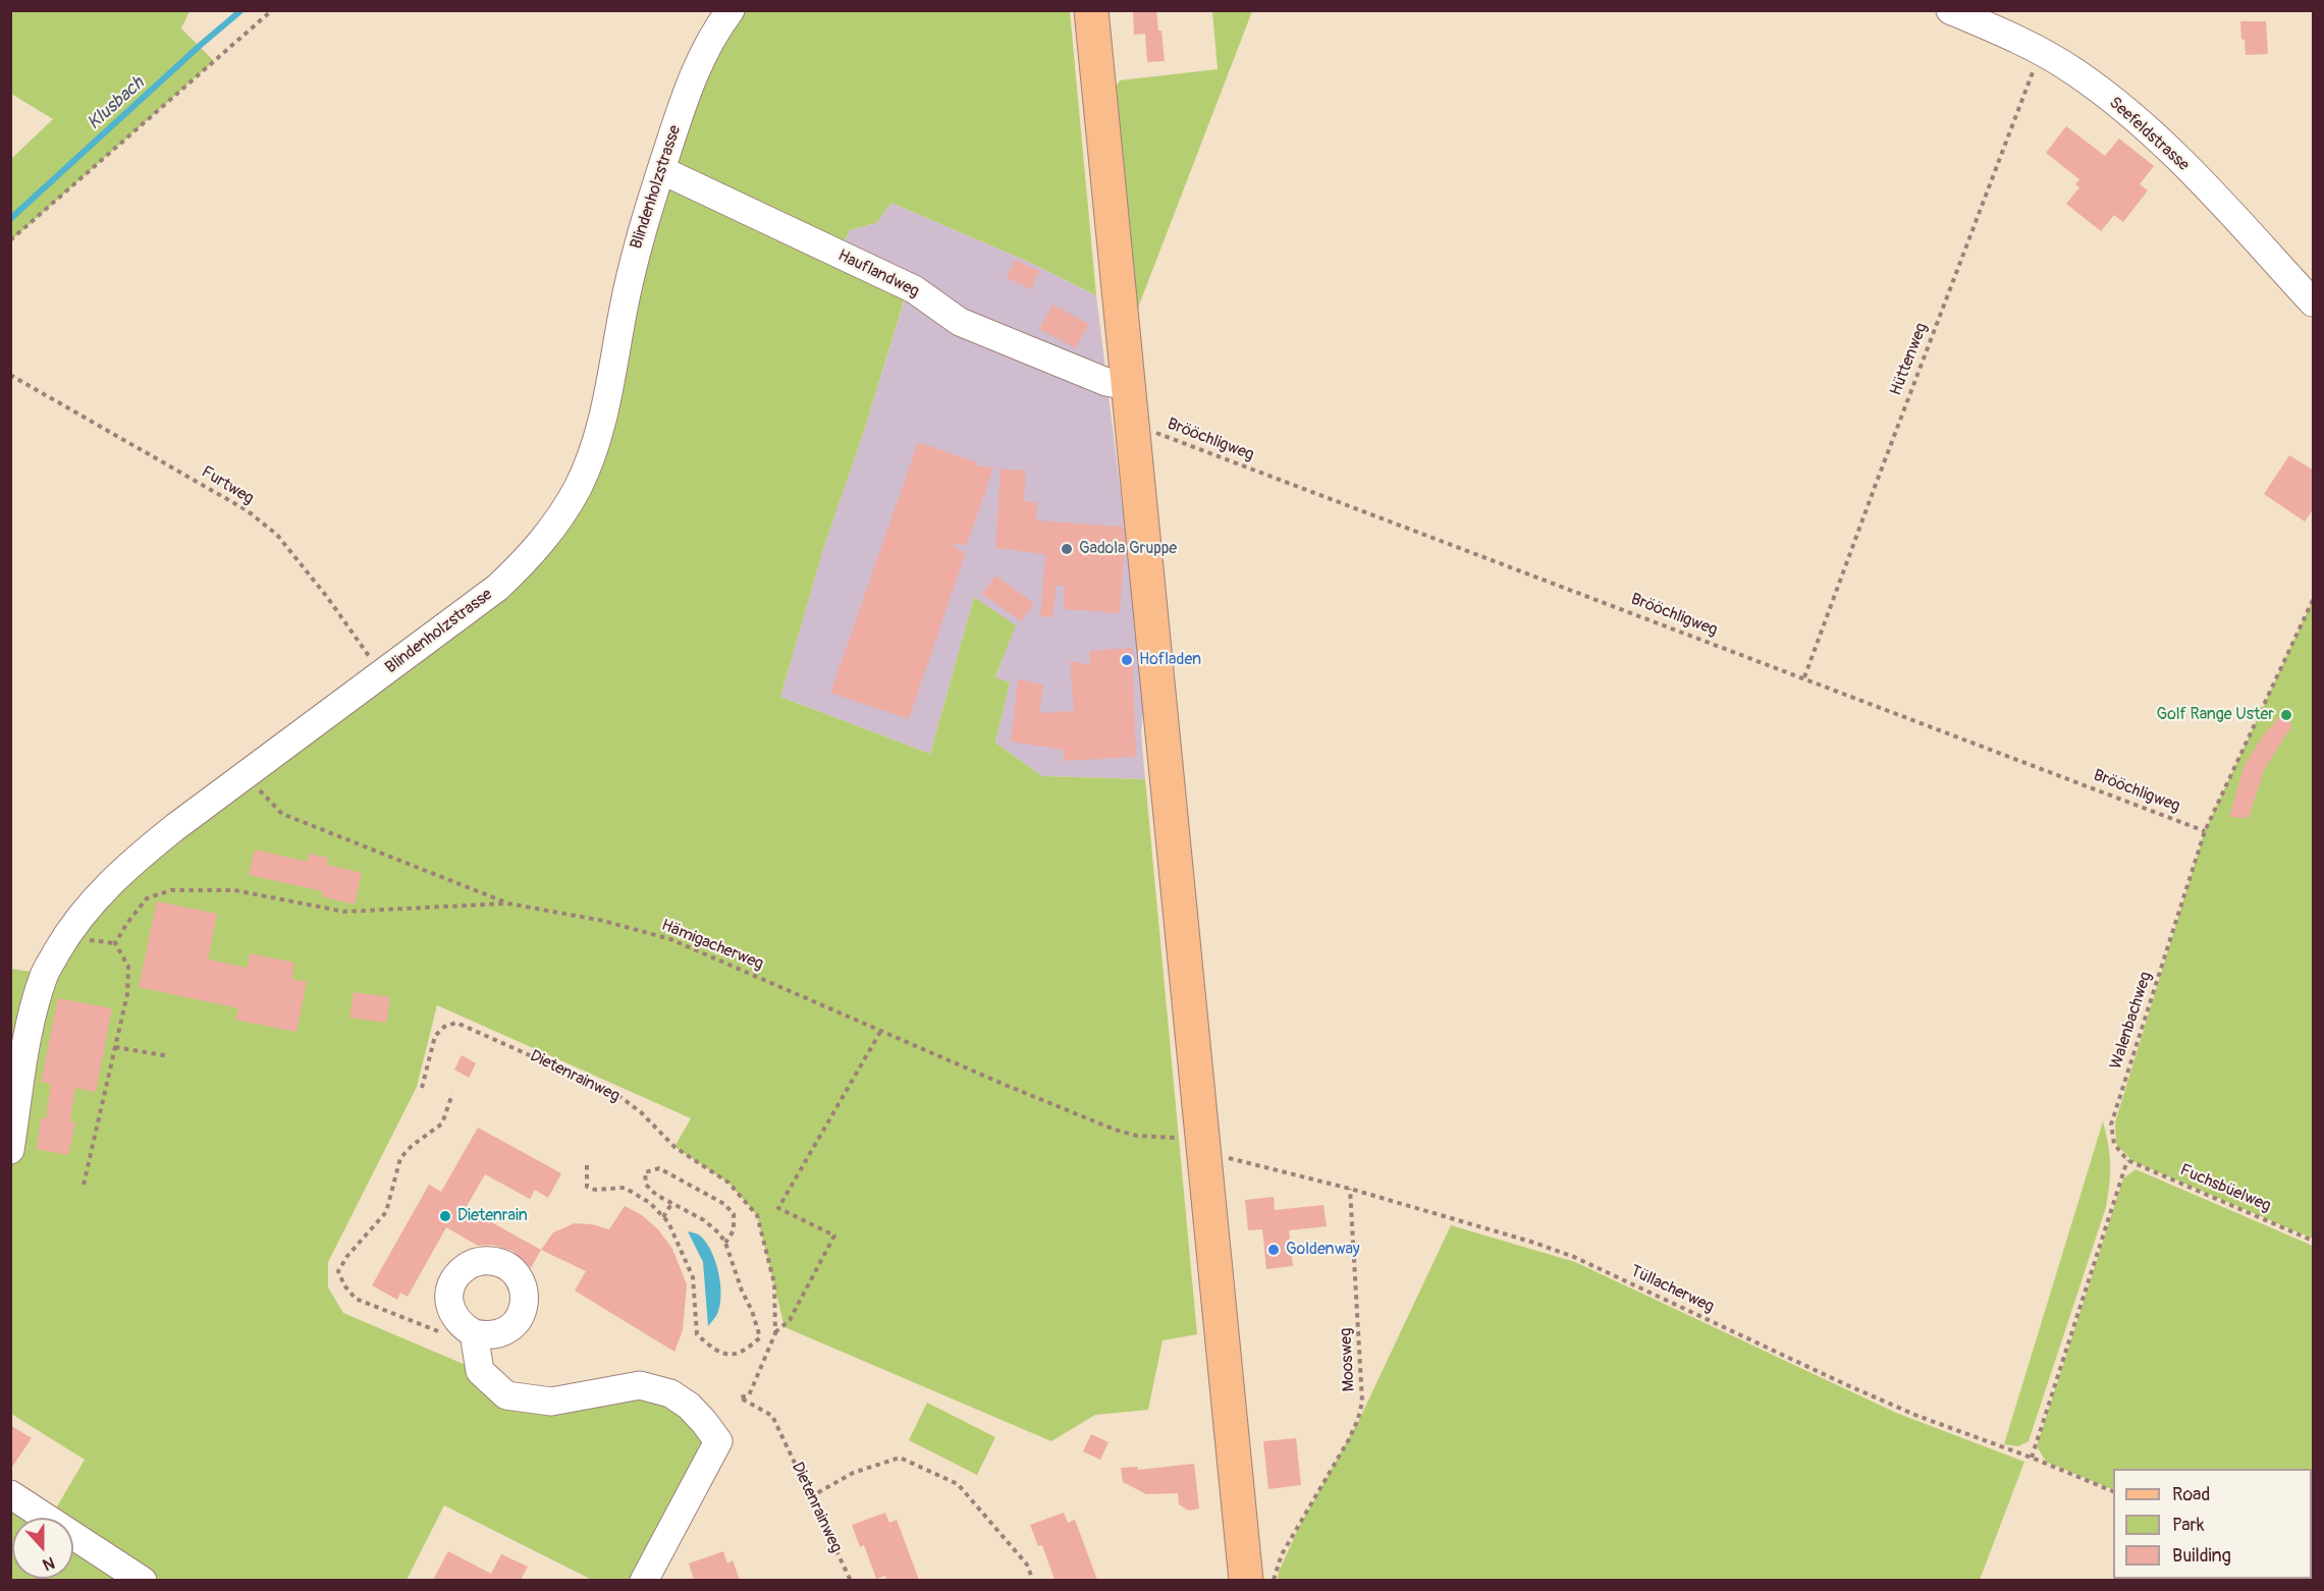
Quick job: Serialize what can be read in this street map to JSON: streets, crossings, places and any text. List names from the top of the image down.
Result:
{
  "streets": {
    "street": ["Seefeldstrasse", "Blindenholzstrasse", "Hauflandweg"],
    "path": [
      "Hüttenweg",
      "Brööchligweg",
      "Furtweg",
      "Hämigacherweg",
      "Walenbachweg",
      "Dietenrainweg",
      "Fuchsbüelweg",
      "Tüllacherweg",
      "Moosweg"
    ]
  },
  "crossings": [
    ["Seefeldstrasse", "Hüttenweg"],
    ["Blindenholzstrasse", "Hauflandweg"],
    ["Blindenholzstrasse", "Furtweg"],
    ["Blindenholzstrasse", "Hämigacherweg"],
    ["Hüttenweg", "Brööchligweg"],
    ["Brööchligweg", "Walenbachweg"],
    ["Hämigacherweg", "Tüllacherweg"],
    ["Walenbachweg", "Fuchsbüelweg"],
    ["Tüllacherweg", "Moosweg"]
  ],
  "water": ["Klusbach"],
  "places": [
    "Gadola Gruppe",
    "Hofladen",
    "Golf Range Uster",
    "Dietenrain",
    "Goldenway"
  ],
  "legend": ["Road", "Park", "Building"],
  "north": "bottom"
}
